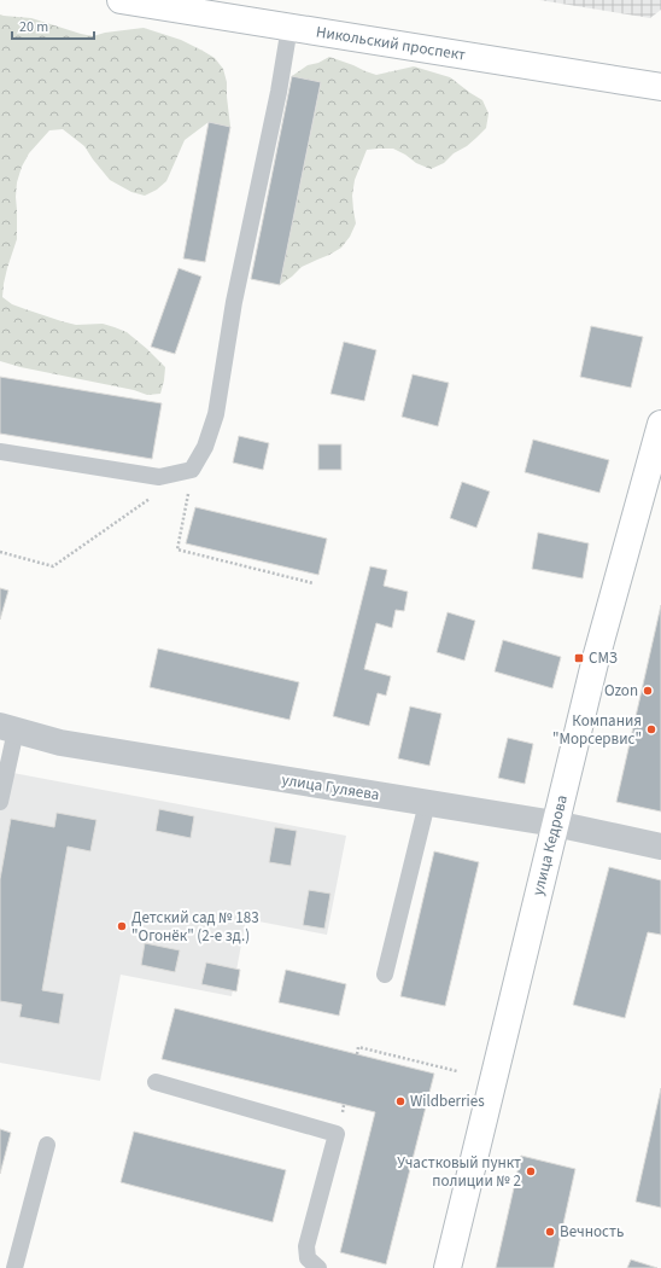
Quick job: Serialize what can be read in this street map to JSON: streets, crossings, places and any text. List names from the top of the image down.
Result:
{
  "streets": {
    "main road": ["Никольский проспект", "улица Кедрова"],
    "street": ["улица Гуляева"]
  },
  "crossings": [
    ["улица Гуляева", "улица Кедрова"]
  ],
  "places": {
    "transit": ["СМЗ"],
    "other": [
      "Ozon",
      "Компания \"Морсервис\"",
      "Детский сад № 183 \"Огонёк\" (2-е зд.)",
      "Wildberries",
      "Участковый пункт полиции № 2",
      "Вечность"
    ]
  },
  "scale_bar": "20 m"
}
